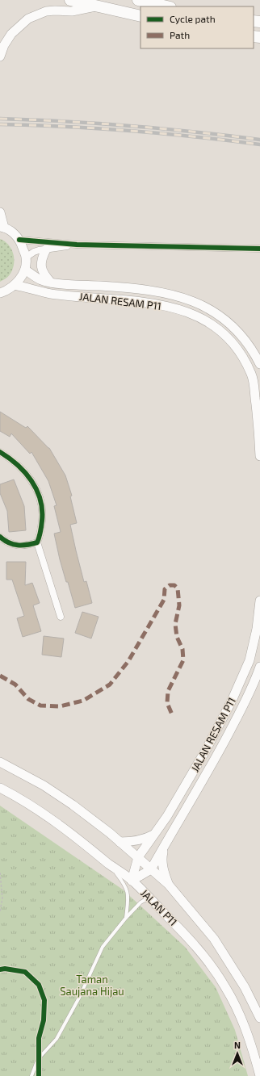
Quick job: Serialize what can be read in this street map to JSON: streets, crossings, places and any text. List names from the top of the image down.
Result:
{
  "streets": {
    "main road": ["JALAN RESAM P11", "JALAN P11"]
  },
  "crossings": [
    ["JALAN RESAM P11", "JALAN P11"]
  ],
  "parks": ["Taman Saujana Hijau"],
  "legend": ["Cycle path", "Path"],
  "north": "top"
}
